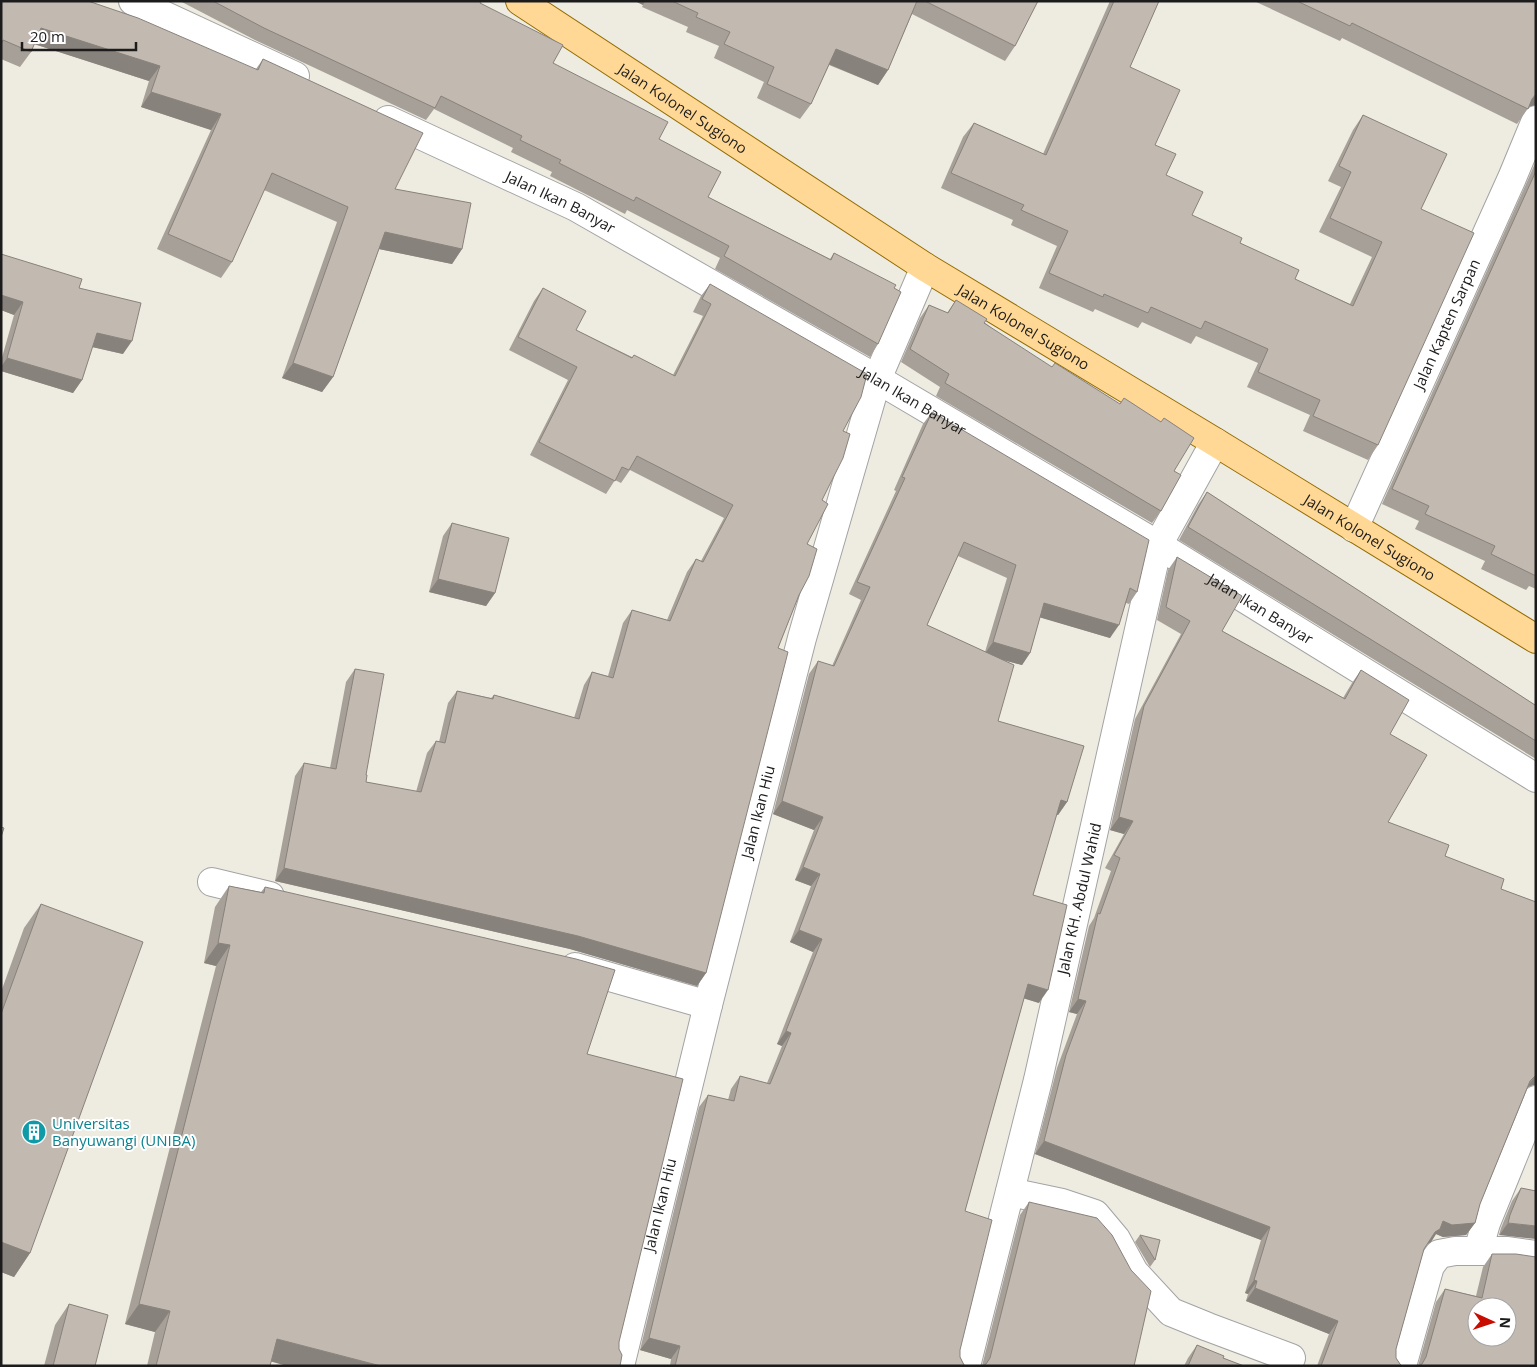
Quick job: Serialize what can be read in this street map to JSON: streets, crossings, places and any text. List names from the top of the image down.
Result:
{
  "streets": {
    "main road": ["Jalan Kolonel Sugiono"],
    "street": [
      "Jalan Ikan Banyar",
      "Jalan Kapten Sarpan",
      "Jalan Ikan Hiu",
      "Jalan KH. Abdul Wahid"
    ]
  },
  "crossings": [
    ["Jalan Kolonel Sugiono", "Jalan Kapten Sarpan"],
    ["Jalan Kolonel Sugiono", "Jalan Ikan Hiu"],
    ["Jalan Kolonel Sugiono", "Jalan KH. Abdul Wahid"],
    ["Jalan Ikan Banyar", "Jalan Ikan Hiu"],
    ["Jalan Ikan Banyar", "Jalan KH. Abdul Wahid"]
  ],
  "places": {
    "building": ["Universitas Banyuwangi (UNIBA)"]
  },
  "scale_bar": "20 m",
  "north": "right"
}
